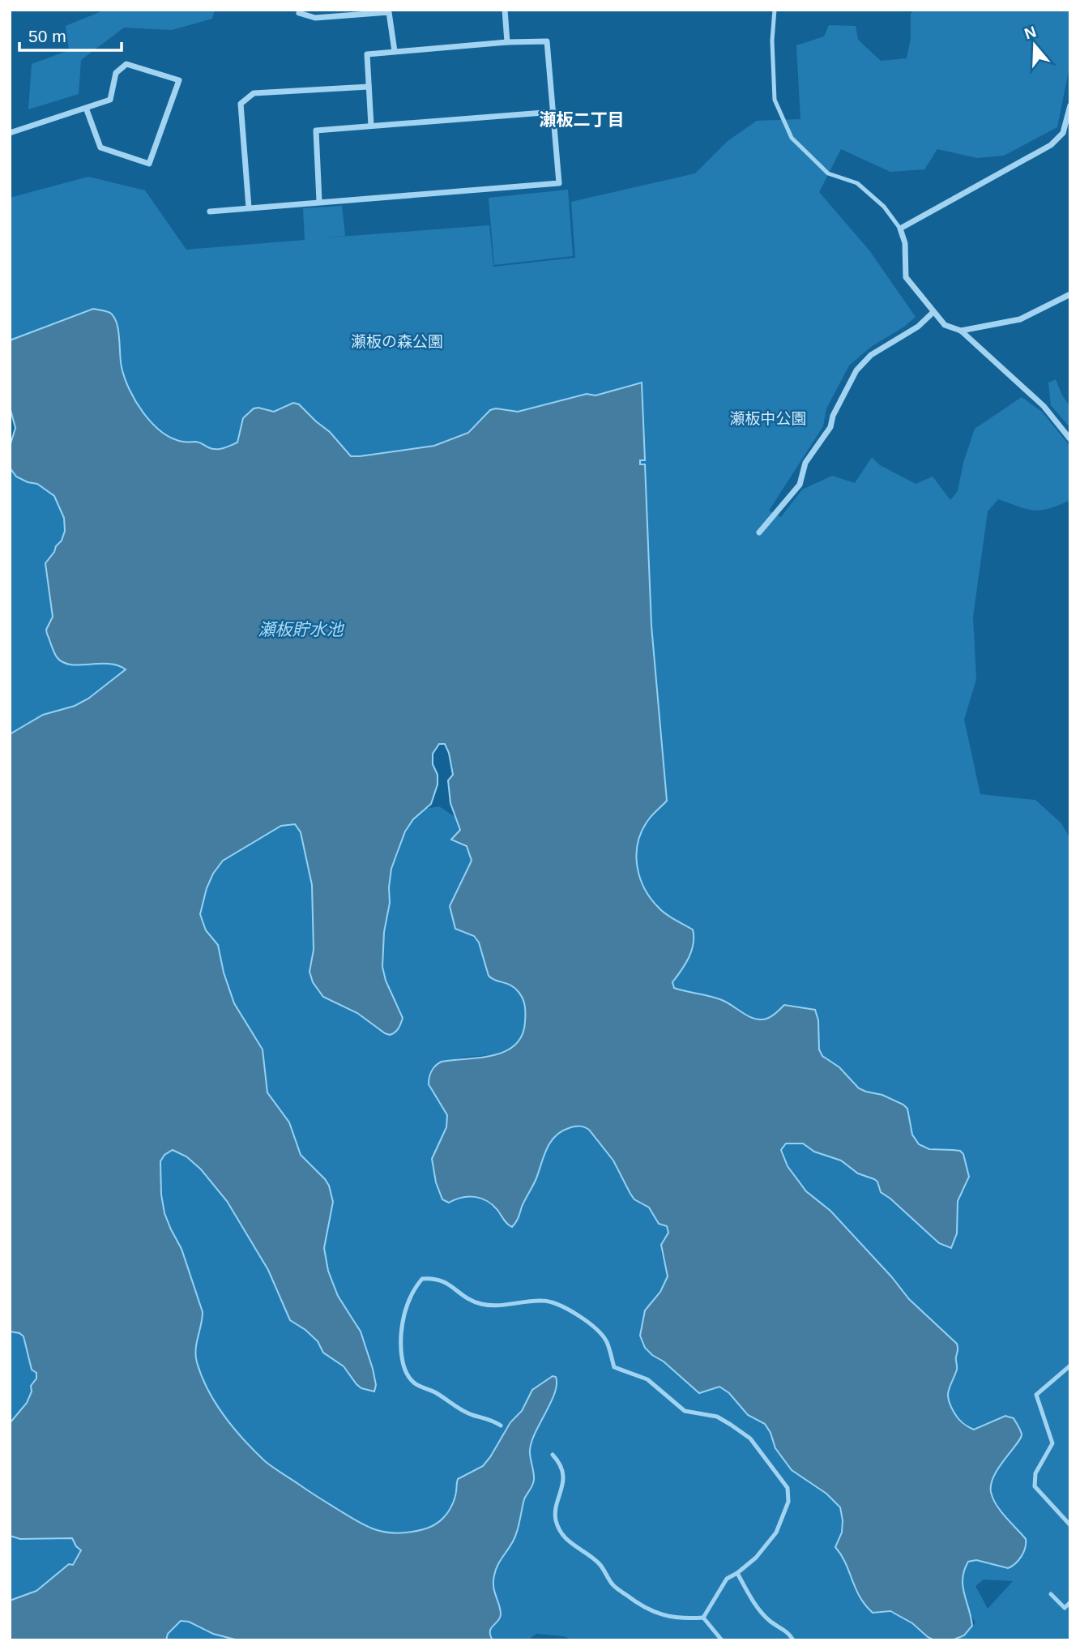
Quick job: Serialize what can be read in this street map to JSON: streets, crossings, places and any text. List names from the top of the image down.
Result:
{
  "districts": ["瀬板二丁目"],
  "water": ["瀬板貯水池"],
  "parks": ["瀬板の森公園", "瀬板中公園"],
  "scale_bar": "50 m",
  "north": "top"
}
